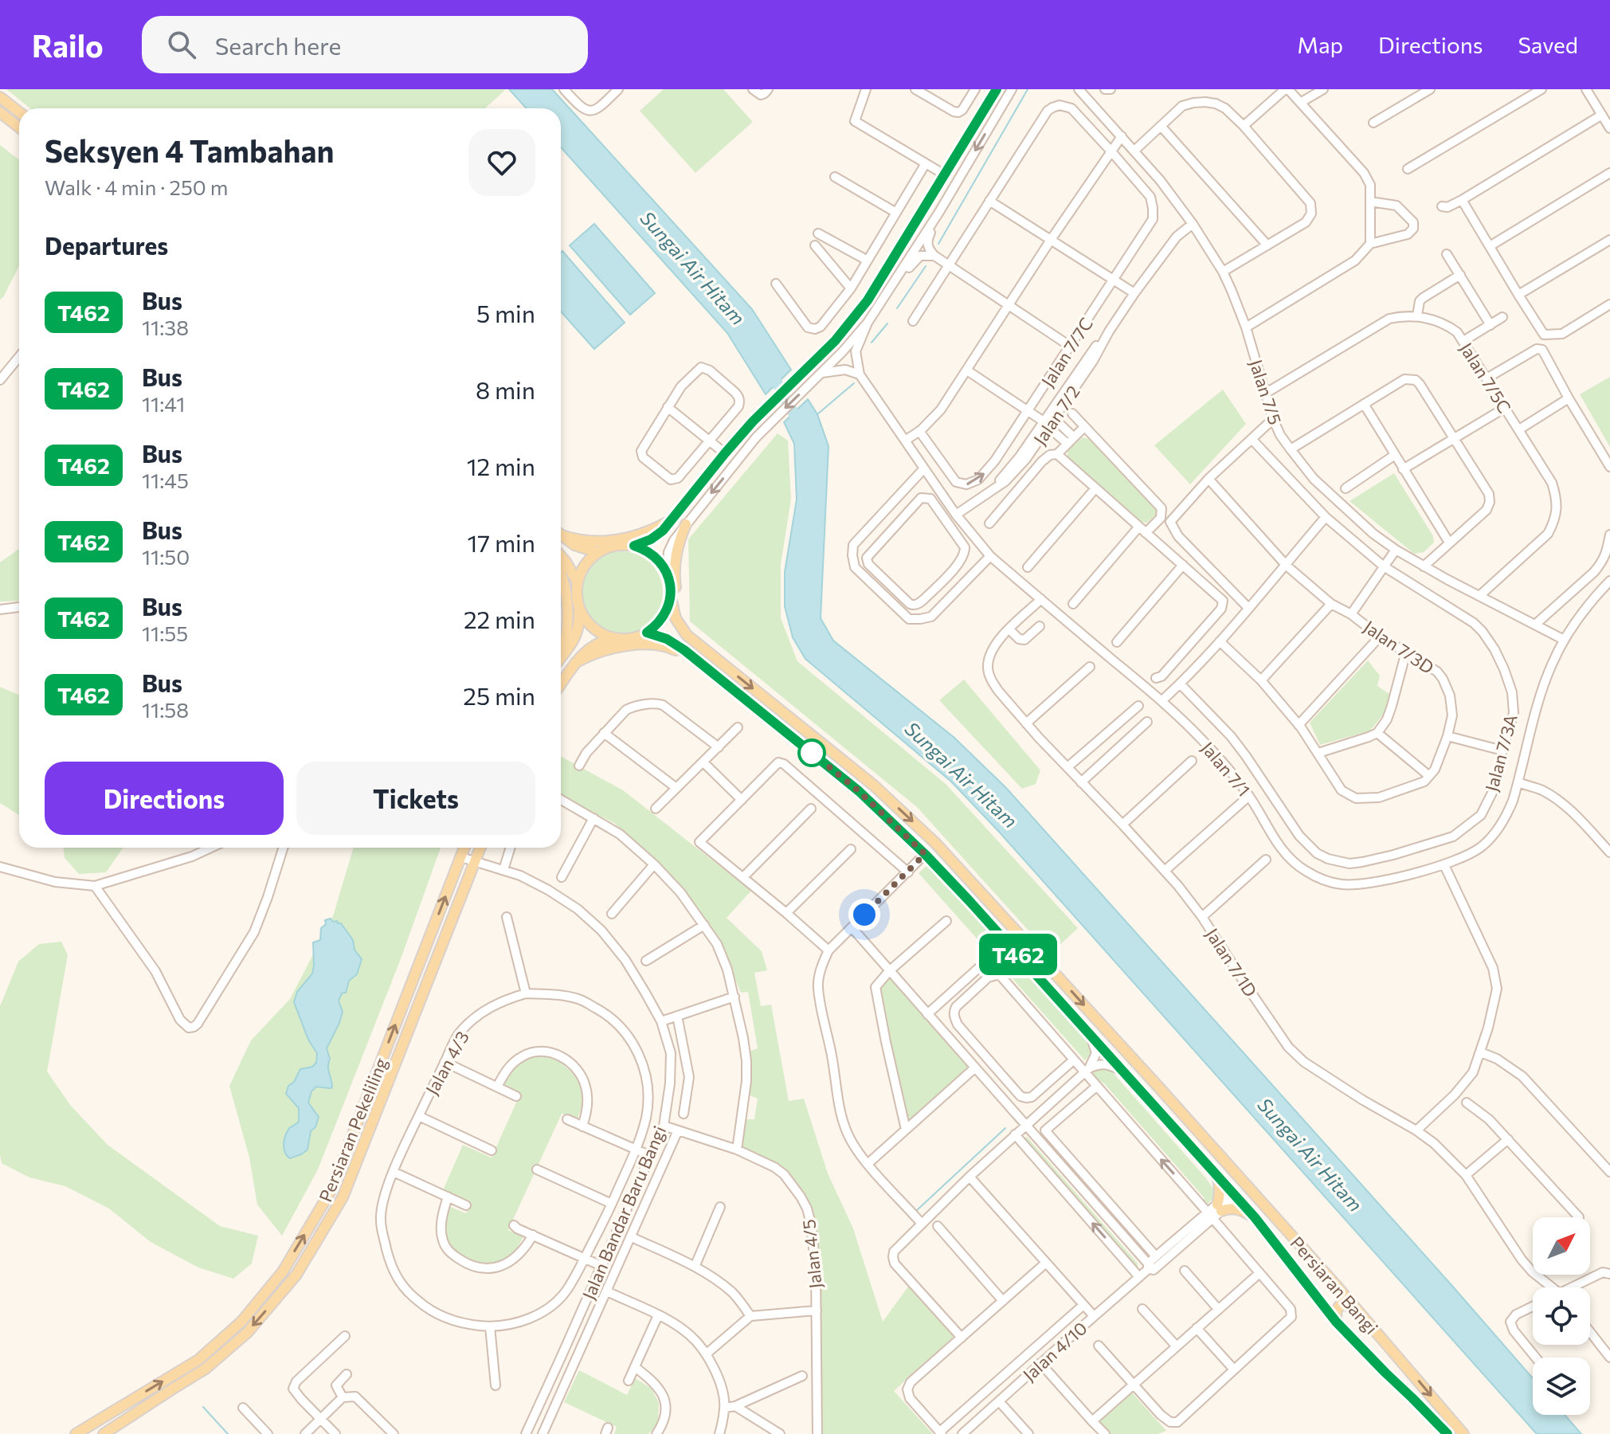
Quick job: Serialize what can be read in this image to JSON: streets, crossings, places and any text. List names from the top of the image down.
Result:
{
  "streets": {
    "main road": ["Persiaran Pekeliling", "Persiaran Bangi"],
    "street": [
      "Jalan 7/7C",
      "Jalan 7/5C",
      "Jalan 7/5",
      "Jalan 7/2",
      "Jalan 7/3D",
      "Jalan 7/3A",
      "Jalan 7/1",
      "Jalan 7/1D",
      "Jalan 4/3",
      "Jalan Bandar Baru Bangi",
      "Jalan 4/5",
      "Jalan 4/10"
    ]
  },
  "crossings": [
    ["Jalan 7/5C", "Jalan 7/5"],
    ["Jalan 7/5", "Jalan 7/2"],
    ["Jalan 7/5", "Jalan 7/1"],
    ["Jalan 7/2", "Jalan 7/1"],
    ["Jalan 7/1", "Jalan 7/1D"],
    ["Persiaran Pekeliling", "Jalan Bandar Baru Bangi"],
    ["Jalan Bandar Baru Bangi", "Jalan 4/5"],
    ["Persiaran Bangi", "Jalan 4/10"]
  ],
  "water": ["Sungai Air Hitam"],
  "lines": ["bus line T462"],
  "north": "top right",
  "page": {
    "header": "Railo",
    "search": "Search here",
    "nav": ["Map", "Directions", "Saved"],
    "on_map": "T462",
    "heading": [
      ["Seksyen 4 Tambahan", "Walk · 4 min · 250 m"],
      "Departures"
    ],
    "list": [
      {
        "mark": "T462",
        "name": "Bus",
        "note": "11:38",
        "value": "5 min"
      },
      {
        "mark": "T462",
        "name": "Bus",
        "note": "11:41",
        "value": "8 min"
      },
      {
        "mark": "T462",
        "name": "Bus",
        "note": "11:45",
        "value": "12 min"
      },
      {
        "mark": "T462",
        "name": "Bus",
        "note": "11:50",
        "value": "17 min"
      },
      {
        "mark": "T462",
        "name": "Bus",
        "note": "11:55",
        "value": "22 min"
      },
      {
        "mark": "T462",
        "name": "Bus",
        "note": "11:58",
        "value": "25 min"
      }
    ],
    "buttons": ["Directions", "Tickets"]
  }
}
